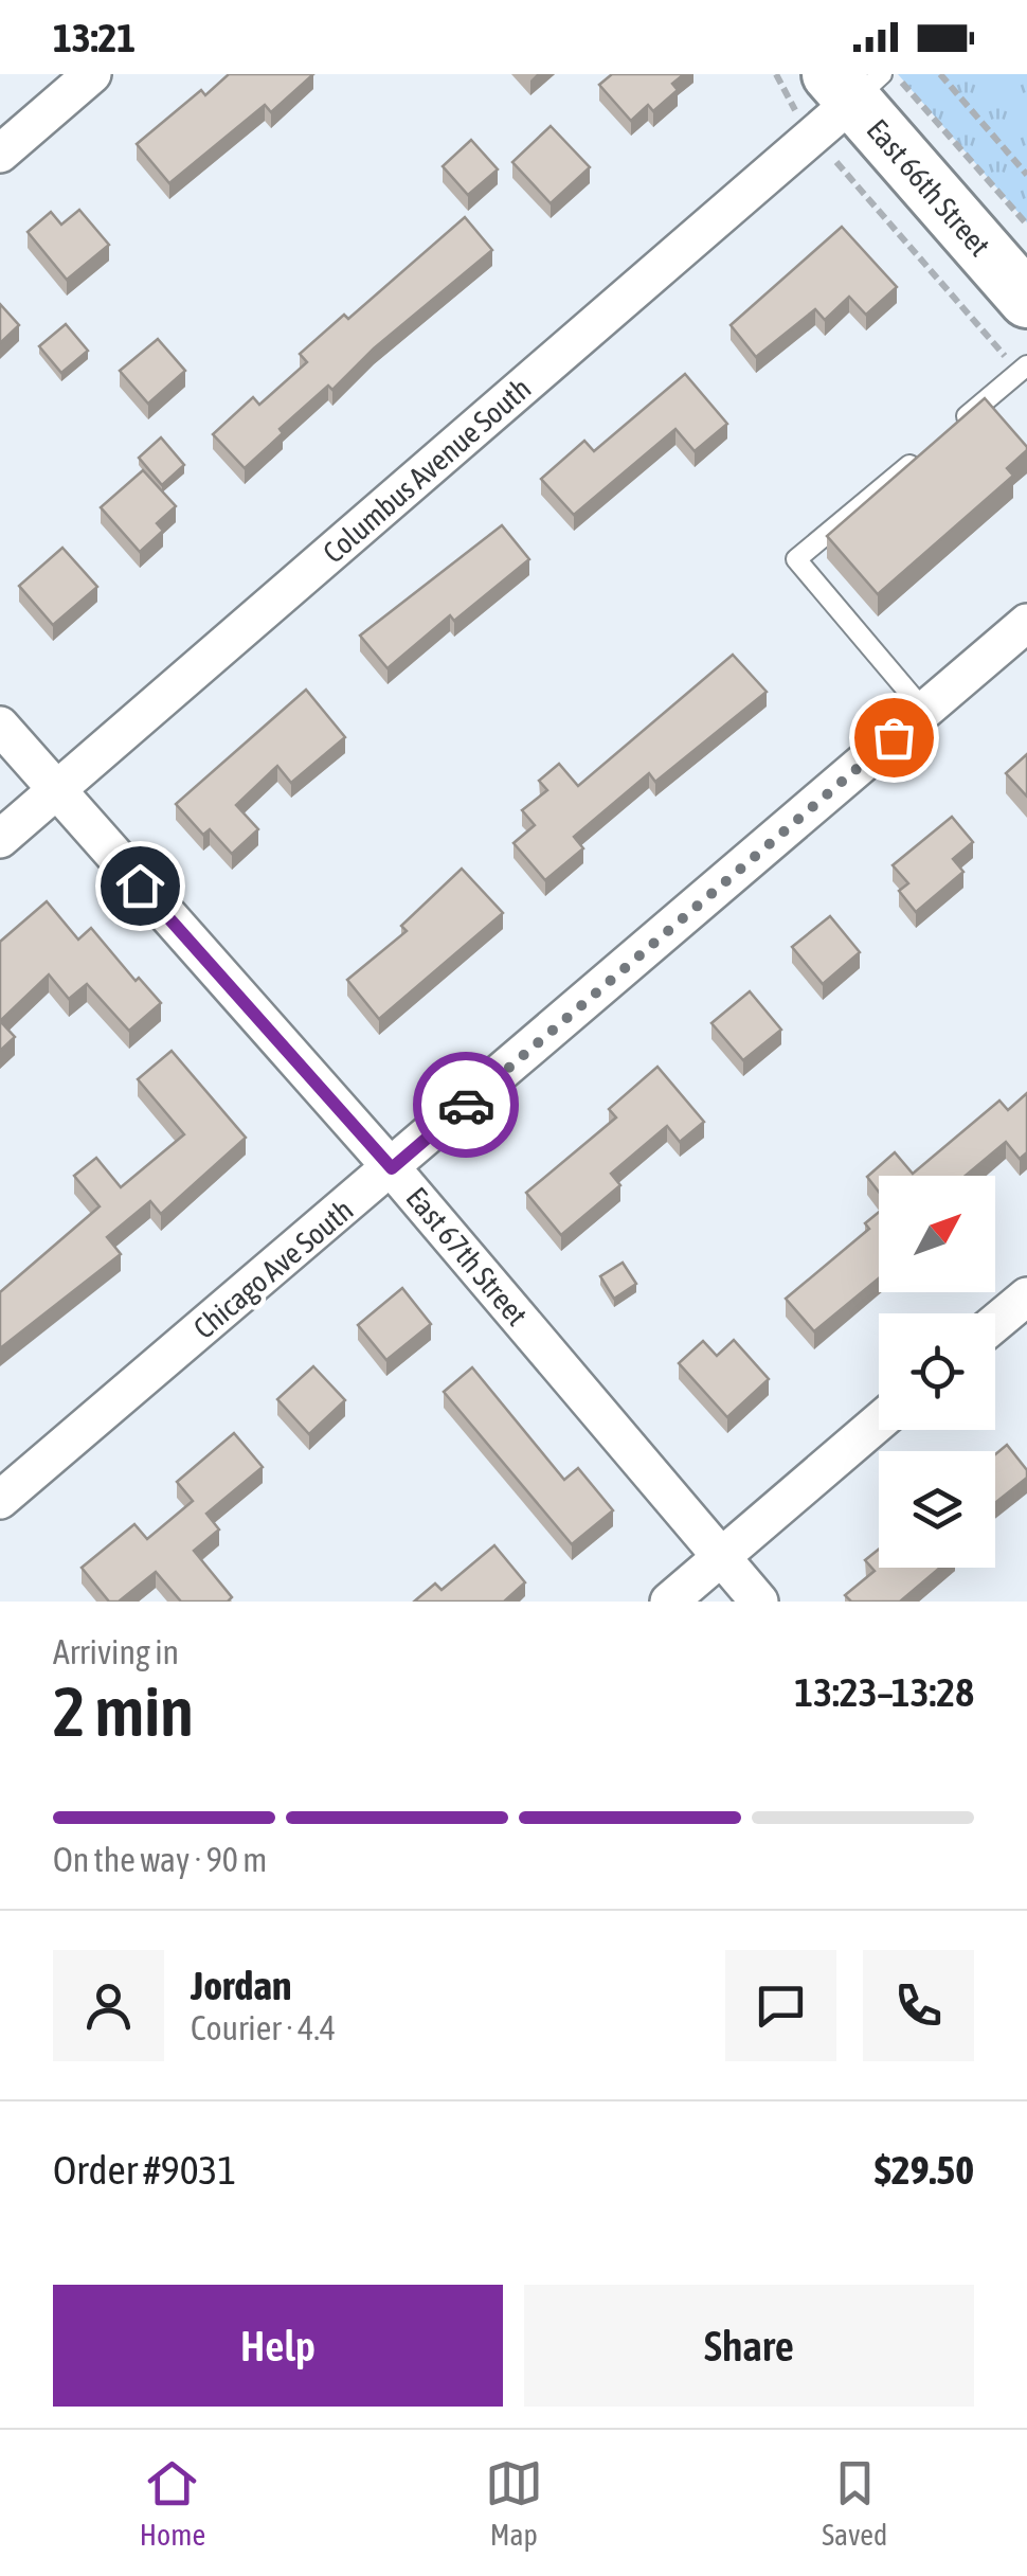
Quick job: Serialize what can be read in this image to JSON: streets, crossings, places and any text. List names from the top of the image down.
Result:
{
  "streets": {
    "main road": ["East 66th Street"],
    "street": ["Columbus Avenue South", "East 67th Street", "Chicago Ave South"]
  },
  "crossings": [
    ["East 66th Street", "Columbus Avenue South"],
    ["Columbus Avenue South", "East 67th Street"],
    ["East 67th Street", "Chicago Ave South"]
  ],
  "north": "top right",
  "page": {
    "status": "13:21",
    "heading": ["2 min", "Arriving in", "13:23–13:28"],
    "panel": [
      "Jordan",
      "Courier · 4.4",
      "Order #9031",
      "$29.50"
    ],
    "bar": "On the way · 90 m",
    "buttons": ["Help", "Share"],
    "tabs": ["Home", "Map", "Saved"]
  }
}
